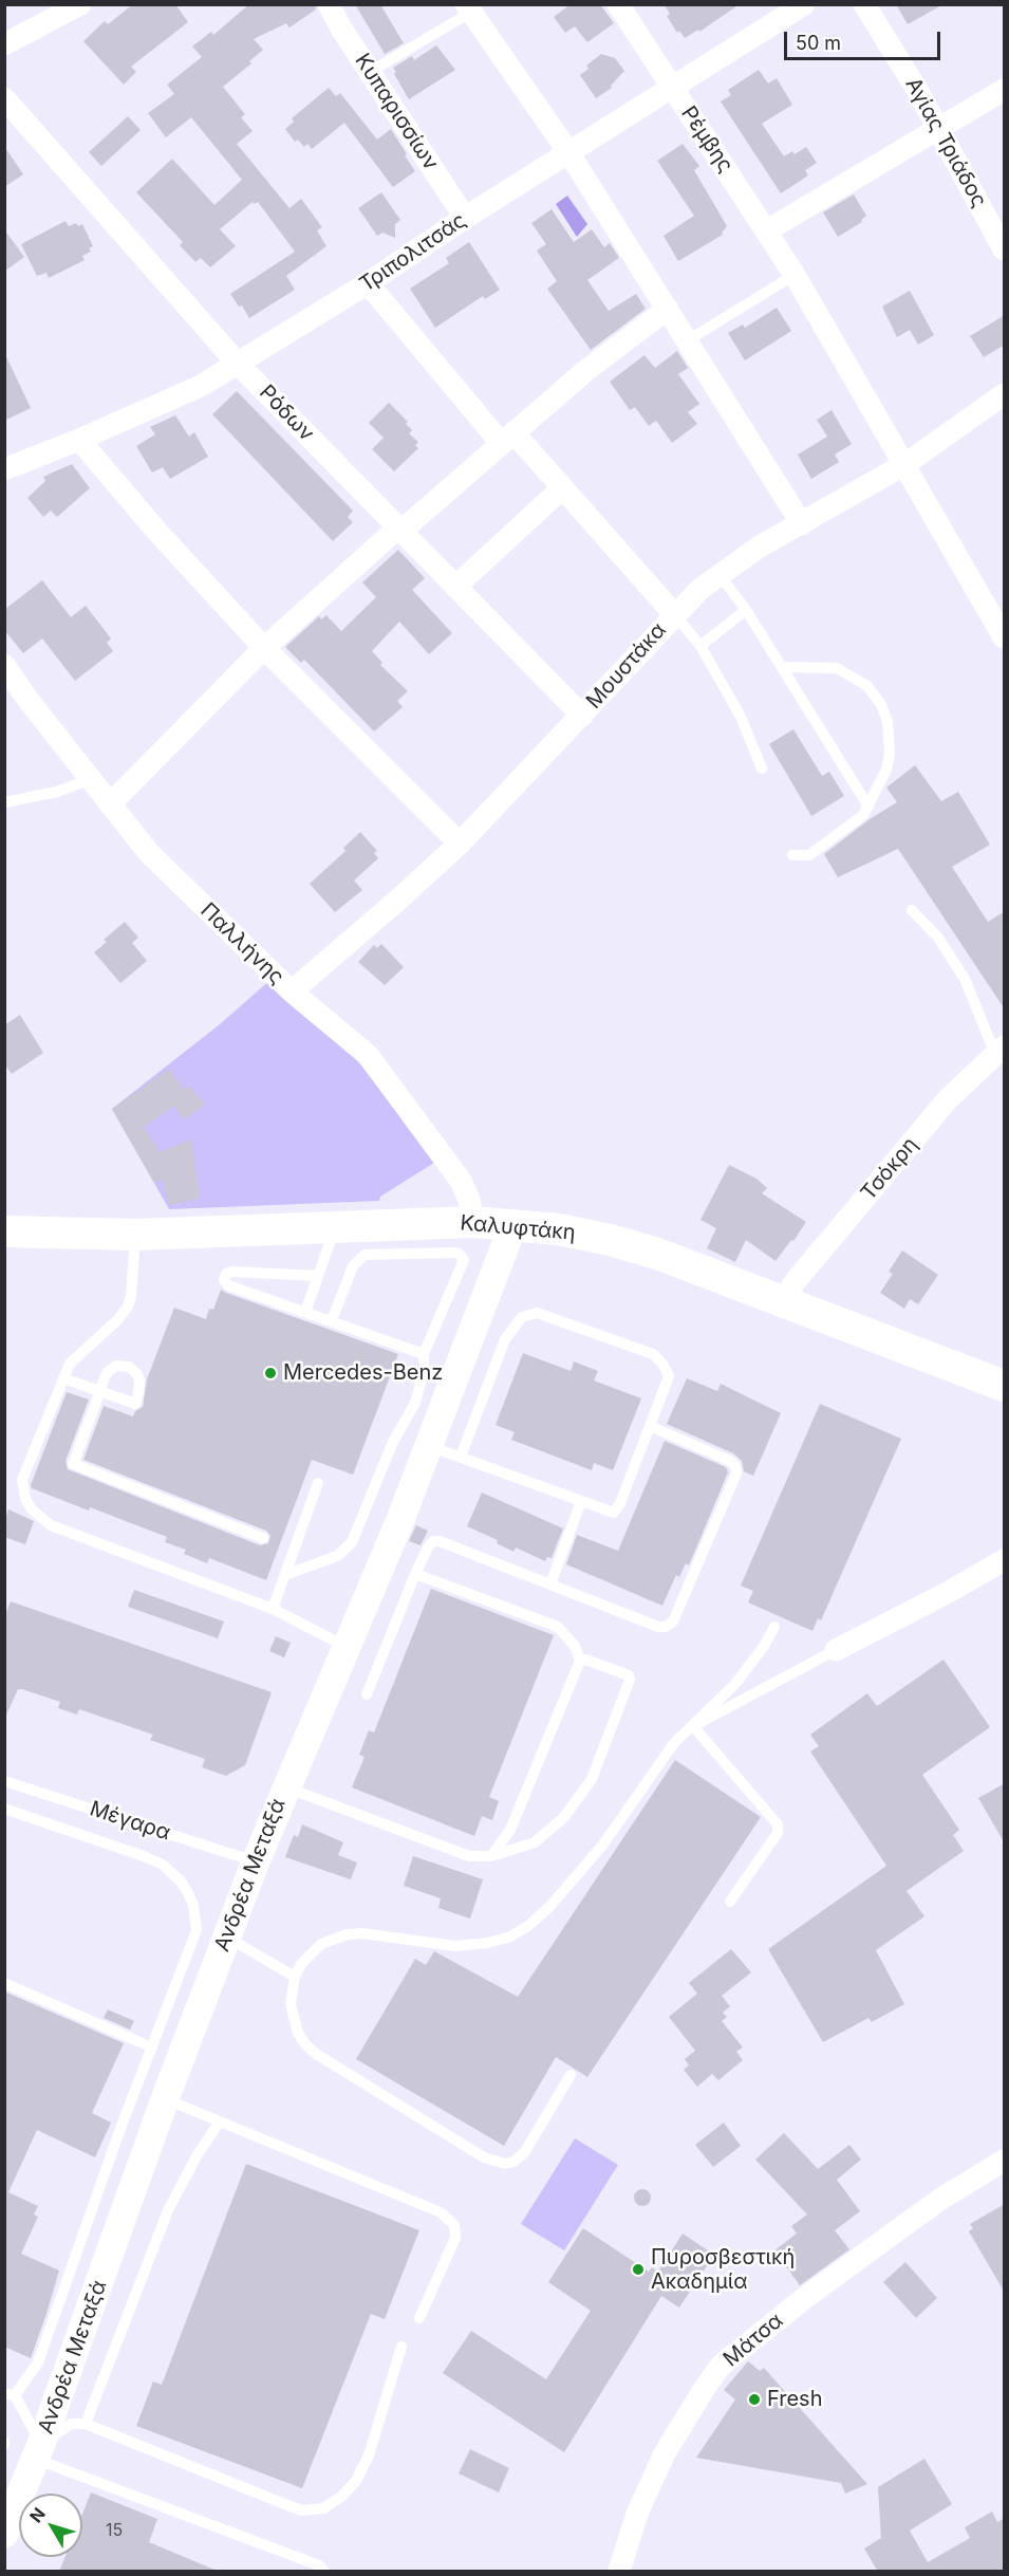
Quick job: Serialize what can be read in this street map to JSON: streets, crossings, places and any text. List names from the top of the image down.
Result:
{
  "streets": {
    "main road": ["Καλυφτάκη"],
    "street": [
      "Κυπαρισσίων",
      "Ρέμβης",
      "Αγίας Τριάδος",
      "Τριπολιτσάς",
      "Ρόδων",
      "Μουστάκα",
      "Παλλήνης",
      "Τσόκρη",
      "Ανδρέα Μεταξά",
      "Μάτσα"
    ],
    "lane": ["Μέγαρα"]
  },
  "crossings": [
    ["Κυπαρισσίων", "Τριπολιτσάς"],
    ["Ρέμβης", "Τριπολιτσάς"],
    ["Ρέμβης", "Μουστάκα"],
    ["Τριπολιτσάς", "Ρόδων"],
    ["Ρόδων", "Μουστάκα"],
    ["Μουστάκα", "Παλλήνης"],
    ["Παλλήνης", "Καλυφτάκη"],
    ["Τσόκρη", "Καλυφτάκη"],
    ["Καλυφτάκη", "Ανδρέα Μεταξά"],
    ["Μέγαρα", "Ανδρέα Μεταξά"]
  ],
  "places": ["Mercedes-Benz", "Πυροσβεστική Ακαδημία", "Fresh"],
  "house_numbers": ["15"],
  "scale_bar": "50 m",
  "north": "top left"
}
